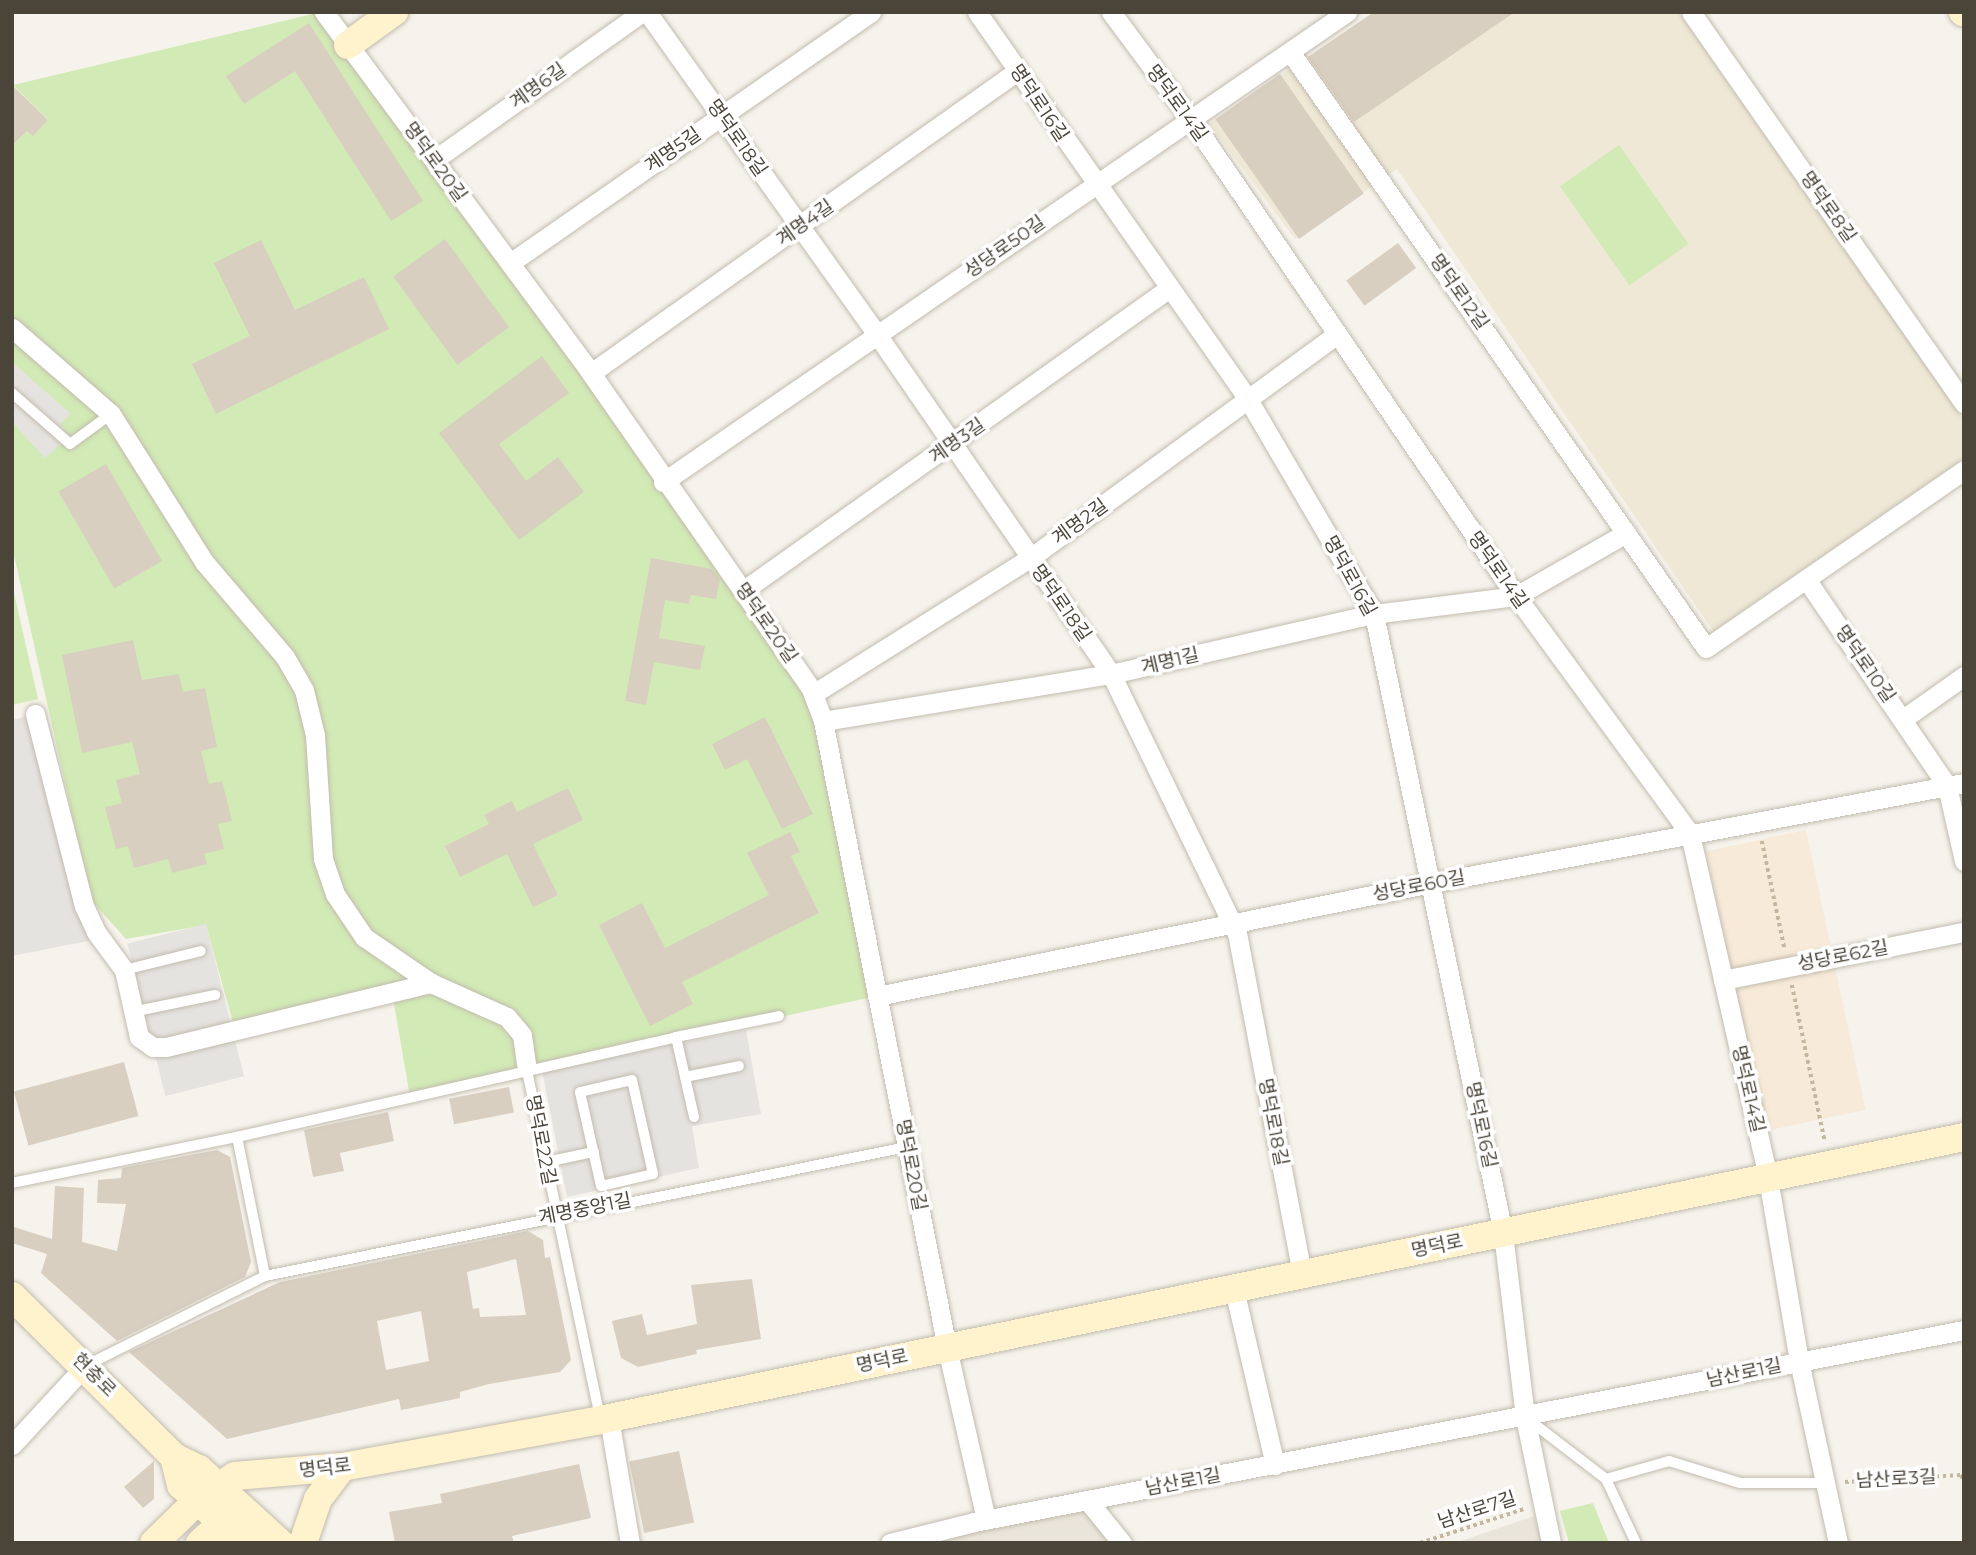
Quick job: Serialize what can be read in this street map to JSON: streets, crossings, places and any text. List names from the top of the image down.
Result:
{
  "streets": {
    "main road": ["명덕로", "현충로"],
    "street": [
      "계명6길",
      "명덕로16길",
      "명덕로14길",
      "명덕로18길",
      "계명5길",
      "명덕로20길",
      "명덕로8길",
      "계명4길",
      "성당로50길",
      "명덕로12길",
      "계명3길",
      "계명2길",
      "계명1길",
      "명덕로10길",
      "성당로60길",
      "성당로62길",
      "남산로1길",
      "남산로3길"
    ],
    "lane": ["명덕로22길", "계명중앙1길"],
    "path": ["남산로7길"]
  },
  "crossings": [
    ["계명6길", "명덕로18길"],
    ["계명6길", "명덕로20길"],
    ["명덕로16길", "계명4길"],
    ["명덕로16길", "성당로50길"],
    ["명덕로16길", "계명3길"],
    ["명덕로16길", "계명2길"],
    ["명덕로16길", "계명1길"],
    ["명덕로16길", "성당로60길"],
    ["명덕로16길", "명덕로"],
    ["명덕로14길", "성당로50길"],
    ["명덕로14길", "계명2길"],
    ["명덕로14길", "계명1길"],
    ["명덕로14길", "성당로60길"],
    ["명덕로14길", "성당로62길"],
    ["명덕로14길", "명덕로"],
    ["명덕로18길", "계명5길"],
    ["명덕로18길", "계명4길"],
    ["명덕로18길", "성당로50길"],
    ["명덕로18길", "계명3길"],
    ["명덕로18길", "계명2길"],
    ["명덕로18길", "계명1길"],
    ["명덕로18길", "성당로60길"],
    ["명덕로18길", "명덕로"],
    ["계명5길", "명덕로20길"],
    ["명덕로20길", "계명4길"],
    ["명덕로20길", "성당로50길"],
    ["명덕로20길", "계명3길"],
    ["명덕로20길", "계명2길"],
    ["명덕로20길", "계명1길"],
    ["명덕로20길", "성당로60길"],
    ["명덕로20길", "계명중앙1길"],
    ["명덕로20길", "명덕로"],
    ["명덕로20길", "남산로1길"],
    ["성당로50길", "명덕로12길"],
    ["명덕로12길", "명덕로10길"],
    ["명덕로10길", "성당로60길"],
    ["명덕로22길", "계명중앙1길"],
    ["명덕로22길", "명덕로"],
    ["계명중앙1길", "현충로"],
    ["명덕로", "현충로"],
    ["남산로1길", "남산로3길"]
  ]
}
